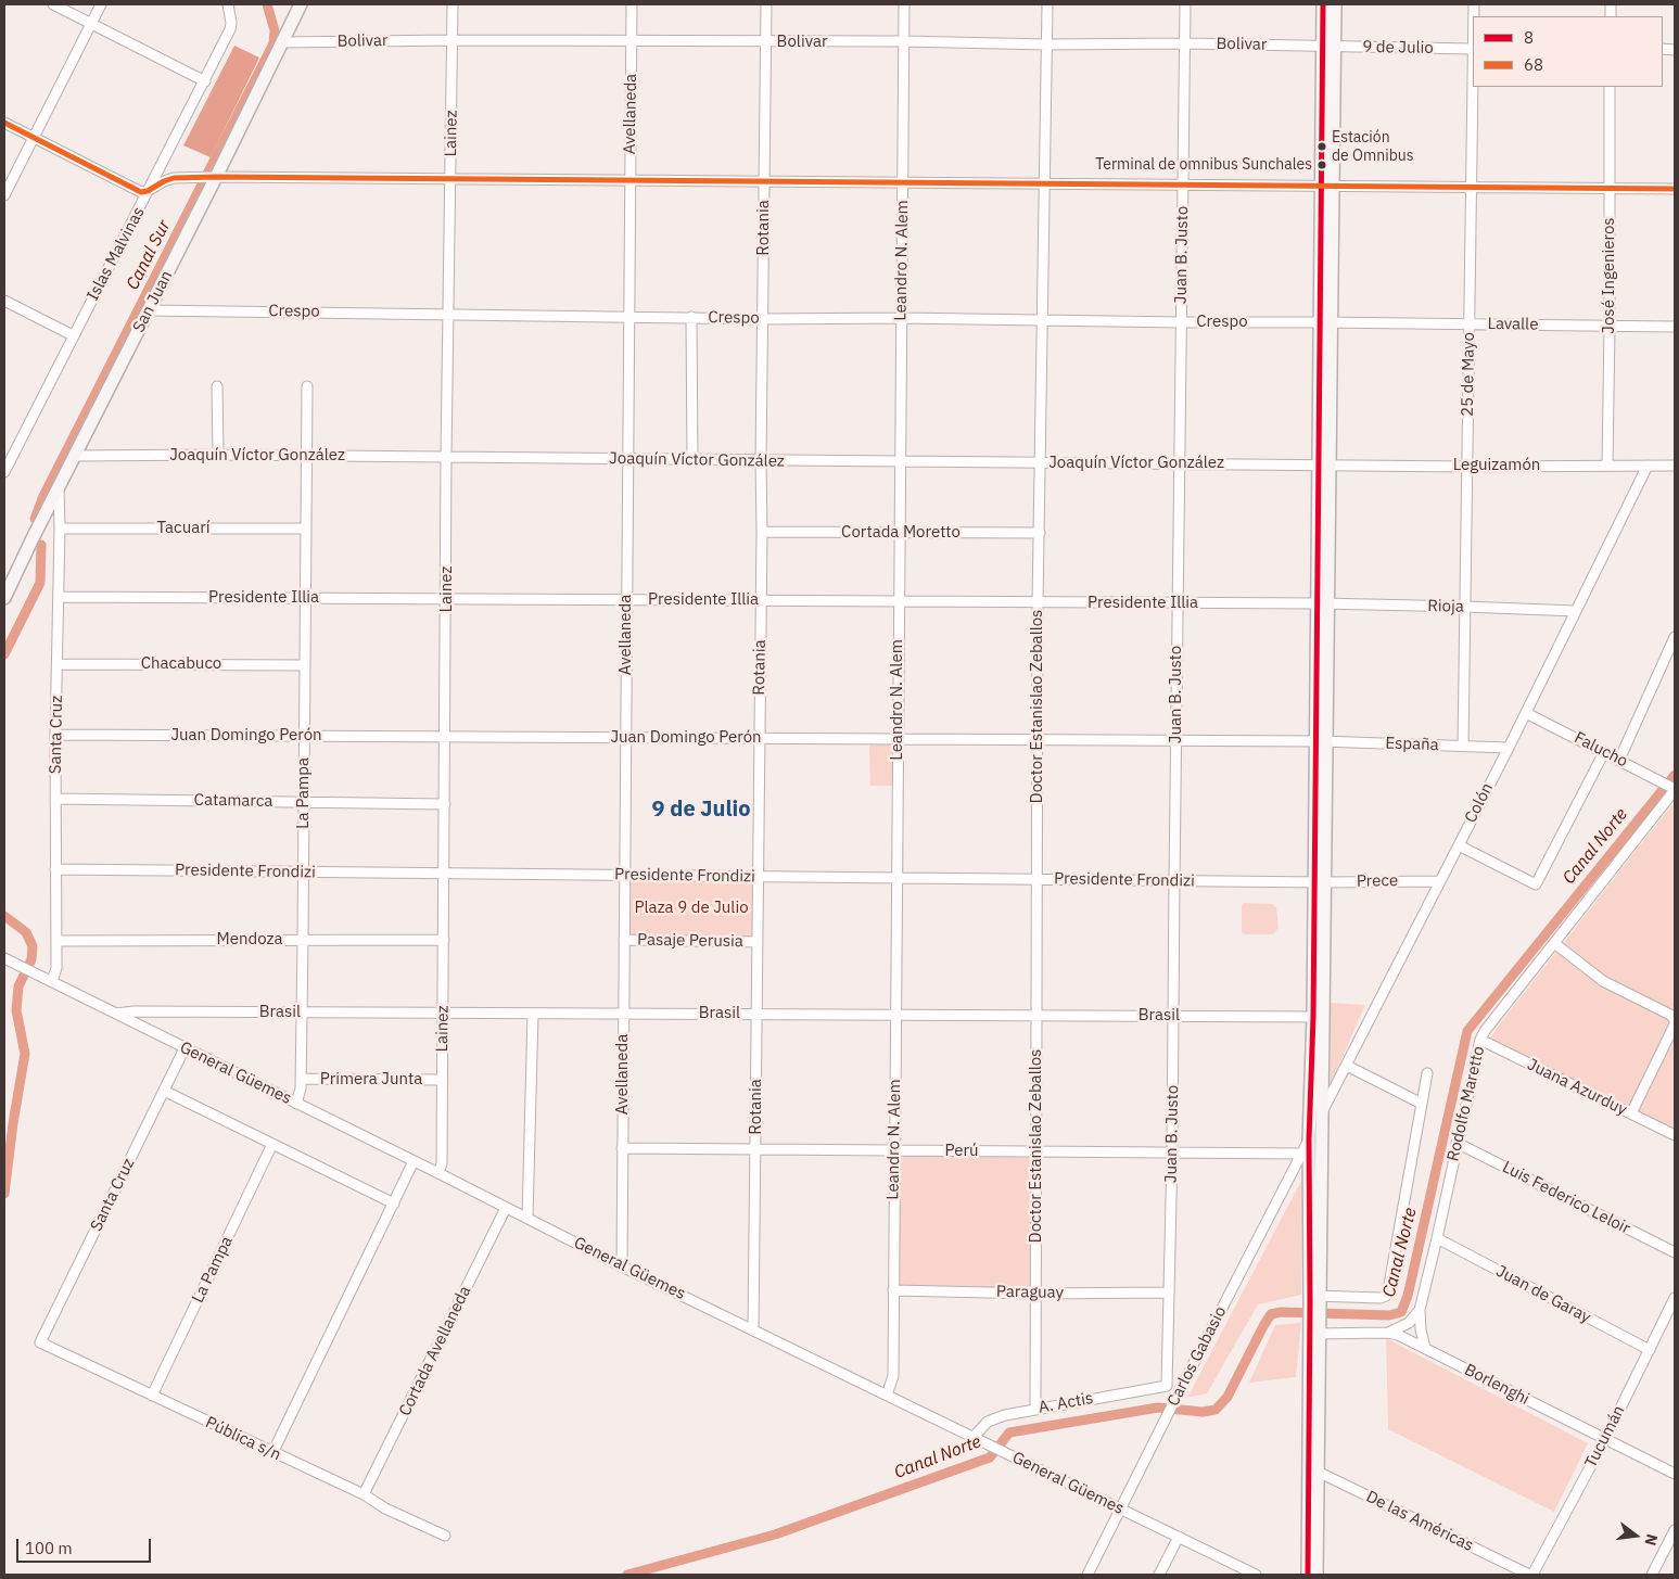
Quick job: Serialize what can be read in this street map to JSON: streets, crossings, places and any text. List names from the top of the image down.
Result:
{
  "streets": {
    "street": [
      "Bolivar",
      "9 de Julio",
      "Avellaneda",
      "Lainez",
      "Rotania",
      "Islas Malvinas",
      "Juan B. Justo",
      "Leandro N. Alem",
      "José Ingenieros",
      "San Juan",
      "Crespo",
      "Lavalle",
      "25 de Mayo",
      "Joaquín Víctor González",
      "Leguizamón",
      "Tacuarí",
      "Cortada Moretto",
      "Presidente Illia",
      "Rioja",
      "Chacabuco",
      "Doctor Estanislao Zeballos",
      "Santa Cruz",
      "Juan Domingo Perón",
      "España",
      "Falucho",
      "La Pampa",
      "Catamarca",
      "Colón",
      "Presidente Frondizi",
      "Prece",
      "Mendoza",
      "Pasaje Perusia",
      "Brasil",
      "General Güemes",
      "Primera Junta",
      "Juana Azurduy",
      "Rodolfo Maretto",
      "Perú",
      "Luis Federico Leloir",
      "Paraguay",
      "Juan de Garay",
      "Cortada Avellaneda",
      "Carlos Gabasio",
      "Borlenghi",
      "A. Actis",
      "Tucumán",
      "Pública s/n",
      "De las Américas"
    ]
  },
  "crossings": [
    ["Bolivar", "9 de Julio"],
    ["Bolivar", "Avellaneda"],
    ["Bolivar", "Lainez"],
    ["Bolivar", "Rotania"],
    ["Bolivar", "Juan B. Justo"],
    ["Bolivar", "Leandro N. Alem"],
    ["Bolivar", "San Juan"],
    ["Bolivar", "Doctor Estanislao Zeballos"],
    ["Avellaneda", "Crespo"],
    ["Avellaneda", "Joaquín Víctor González"],
    ["Avellaneda", "Presidente Illia"],
    ["Avellaneda", "Juan Domingo Perón"],
    ["Avellaneda", "Presidente Frondizi"],
    ["Avellaneda", "Pasaje Perusia"],
    ["Avellaneda", "Brasil"],
    ["Avellaneda", "General Güemes"],
    ["Avellaneda", "Perú"],
    ["Lainez", "Crespo"],
    ["Lainez", "Joaquín Víctor González"],
    ["Lainez", "Presidente Illia"],
    ["Lainez", "Juan Domingo Perón"],
    ["Lainez", "Catamarca"],
    ["Lainez", "Presidente Frondizi"],
    ["Lainez", "Mendoza"],
    ["Lainez", "Brasil"],
    ["Lainez", "General Güemes"],
    ["Lainez", "Primera Junta"],
    ["Rotania", "Crespo"],
    ["Rotania", "Joaquín Víctor González"],
    ["Rotania", "Cortada Moretto"],
    ["Rotania", "Presidente Illia"],
    ["Rotania", "Juan Domingo Perón"],
    ["Rotania", "Presidente Frondizi"],
    ["Rotania", "Pasaje Perusia"],
    ["Rotania", "Brasil"],
    ["Rotania", "General Güemes"],
    ["Rotania", "Perú"],
    ["Juan B. Justo", "Crespo"],
    ["Juan B. Justo", "Joaquín Víctor González"],
    ["Juan B. Justo", "Presidente Illia"],
    ["Juan B. Justo", "Juan Domingo Perón"],
    ["Juan B. Justo", "Presidente Frondizi"],
    ["Juan B. Justo", "Brasil"],
    ["Juan B. Justo", "Perú"],
    ["Juan B. Justo", "Paraguay"],
    ["Juan B. Justo", "A. Actis"],
    ["Leandro N. Alem", "Crespo"],
    ["Leandro N. Alem", "Joaquín Víctor González"],
    ["Leandro N. Alem", "Cortada Moretto"],
    ["Leandro N. Alem", "Presidente Illia"],
    ["Leandro N. Alem", "Juan Domingo Perón"],
    ["Leandro N. Alem", "Presidente Frondizi"],
    ["Leandro N. Alem", "Brasil"],
    ["Leandro N. Alem", "General Güemes"],
    ["Leandro N. Alem", "Perú"],
    ["Leandro N. Alem", "Paraguay"],
    ["José Ingenieros", "Lavalle"],
    ["José Ingenieros", "Leguizamón"],
    ["San Juan", "Crespo"],
    ["San Juan", "Joaquín Víctor González"],
    ["San Juan", "Santa Cruz"],
    ["Crespo", "Lavalle"],
    ["Crespo", "Doctor Estanislao Zeballos"],
    ["Lavalle", "25 de Mayo"],
    ["25 de Mayo", "Leguizamón"],
    ["25 de Mayo", "Rioja"],
    ["25 de Mayo", "España"],
    ["Joaquín Víctor González", "Leguizamón"],
    ["Joaquín Víctor González", "Doctor Estanislao Zeballos"],
    ["Joaquín Víctor González", "La Pampa"],
    ["Leguizamón", "Colón"],
    ["Tacuarí", "Santa Cruz"],
    ["Tacuarí", "La Pampa"],
    ["Cortada Moretto", "Doctor Estanislao Zeballos"],
    ["Presidente Illia", "Rioja"],
    ["Presidente Illia", "Doctor Estanislao Zeballos"],
    ["Presidente Illia", "Santa Cruz"],
    ["Presidente Illia", "La Pampa"],
    ["Rioja", "Colón"],
    ["Chacabuco", "Santa Cruz"],
    ["Chacabuco", "La Pampa"],
    ["Doctor Estanislao Zeballos", "Juan Domingo Perón"],
    ["Doctor Estanislao Zeballos", "Presidente Frondizi"],
    ["Doctor Estanislao Zeballos", "Brasil"],
    ["Doctor Estanislao Zeballos", "Perú"],
    ["Doctor Estanislao Zeballos", "Paraguay"],
    ["Doctor Estanislao Zeballos", "A. Actis"],
    ["Santa Cruz", "Juan Domingo Perón"],
    ["Santa Cruz", "Catamarca"],
    ["Santa Cruz", "Presidente Frondizi"],
    ["Santa Cruz", "Mendoza"],
    ["Santa Cruz", "General Güemes"],
    ["Santa Cruz", "Pública s/n"],
    ["Juan Domingo Perón", "España"],
    ["Juan Domingo Perón", "La Pampa"],
    ["España", "Colón"],
    ["Falucho", "Colón"],
    ["Falucho", "Rodolfo Maretto"],
    ["La Pampa", "Catamarca"],
    ["La Pampa", "Presidente Frondizi"],
    ["La Pampa", "Mendoza"],
    ["La Pampa", "Brasil"],
    ["La Pampa", "General Güemes"],
    ["La Pampa", "Primera Junta"],
    ["La Pampa", "Pública s/n"],
    ["Colón", "Prece"],
    ["Colón", "Carlos Gabasio"],
    ["Presidente Frondizi", "Prece"],
    ["Brasil", "General Güemes"],
    ["General Güemes", "Cortada Avellaneda"],
    ["General Güemes", "Carlos Gabasio"],
    ["General Güemes", "A. Actis"],
    ["Juana Azurduy", "Rodolfo Maretto"],
    ["Rodolfo Maretto", "Luis Federico Leloir"],
    ["Rodolfo Maretto", "Juan de Garay"],
    ["Rodolfo Maretto", "Borlenghi"],
    ["Perú", "Carlos Gabasio"],
    ["Juan de Garay", "Tucumán"],
    ["Cortada Avellaneda", "Pública s/n"],
    ["Borlenghi", "Tucumán"],
    ["Tucumán", "De las Américas"]
  ],
  "districts": ["9 de Julio"],
  "water": ["Canal Sur", "Canal Norte"],
  "parks": ["Plaza 9 de Julio"],
  "places": ["Estación de Omnibus", "Terminal de omnibus Sunchales"],
  "lines": ["transit line 8", "transit line 68"],
  "legend": ["8", "68"],
  "scale_bar": "100 m",
  "north": "right"
}
